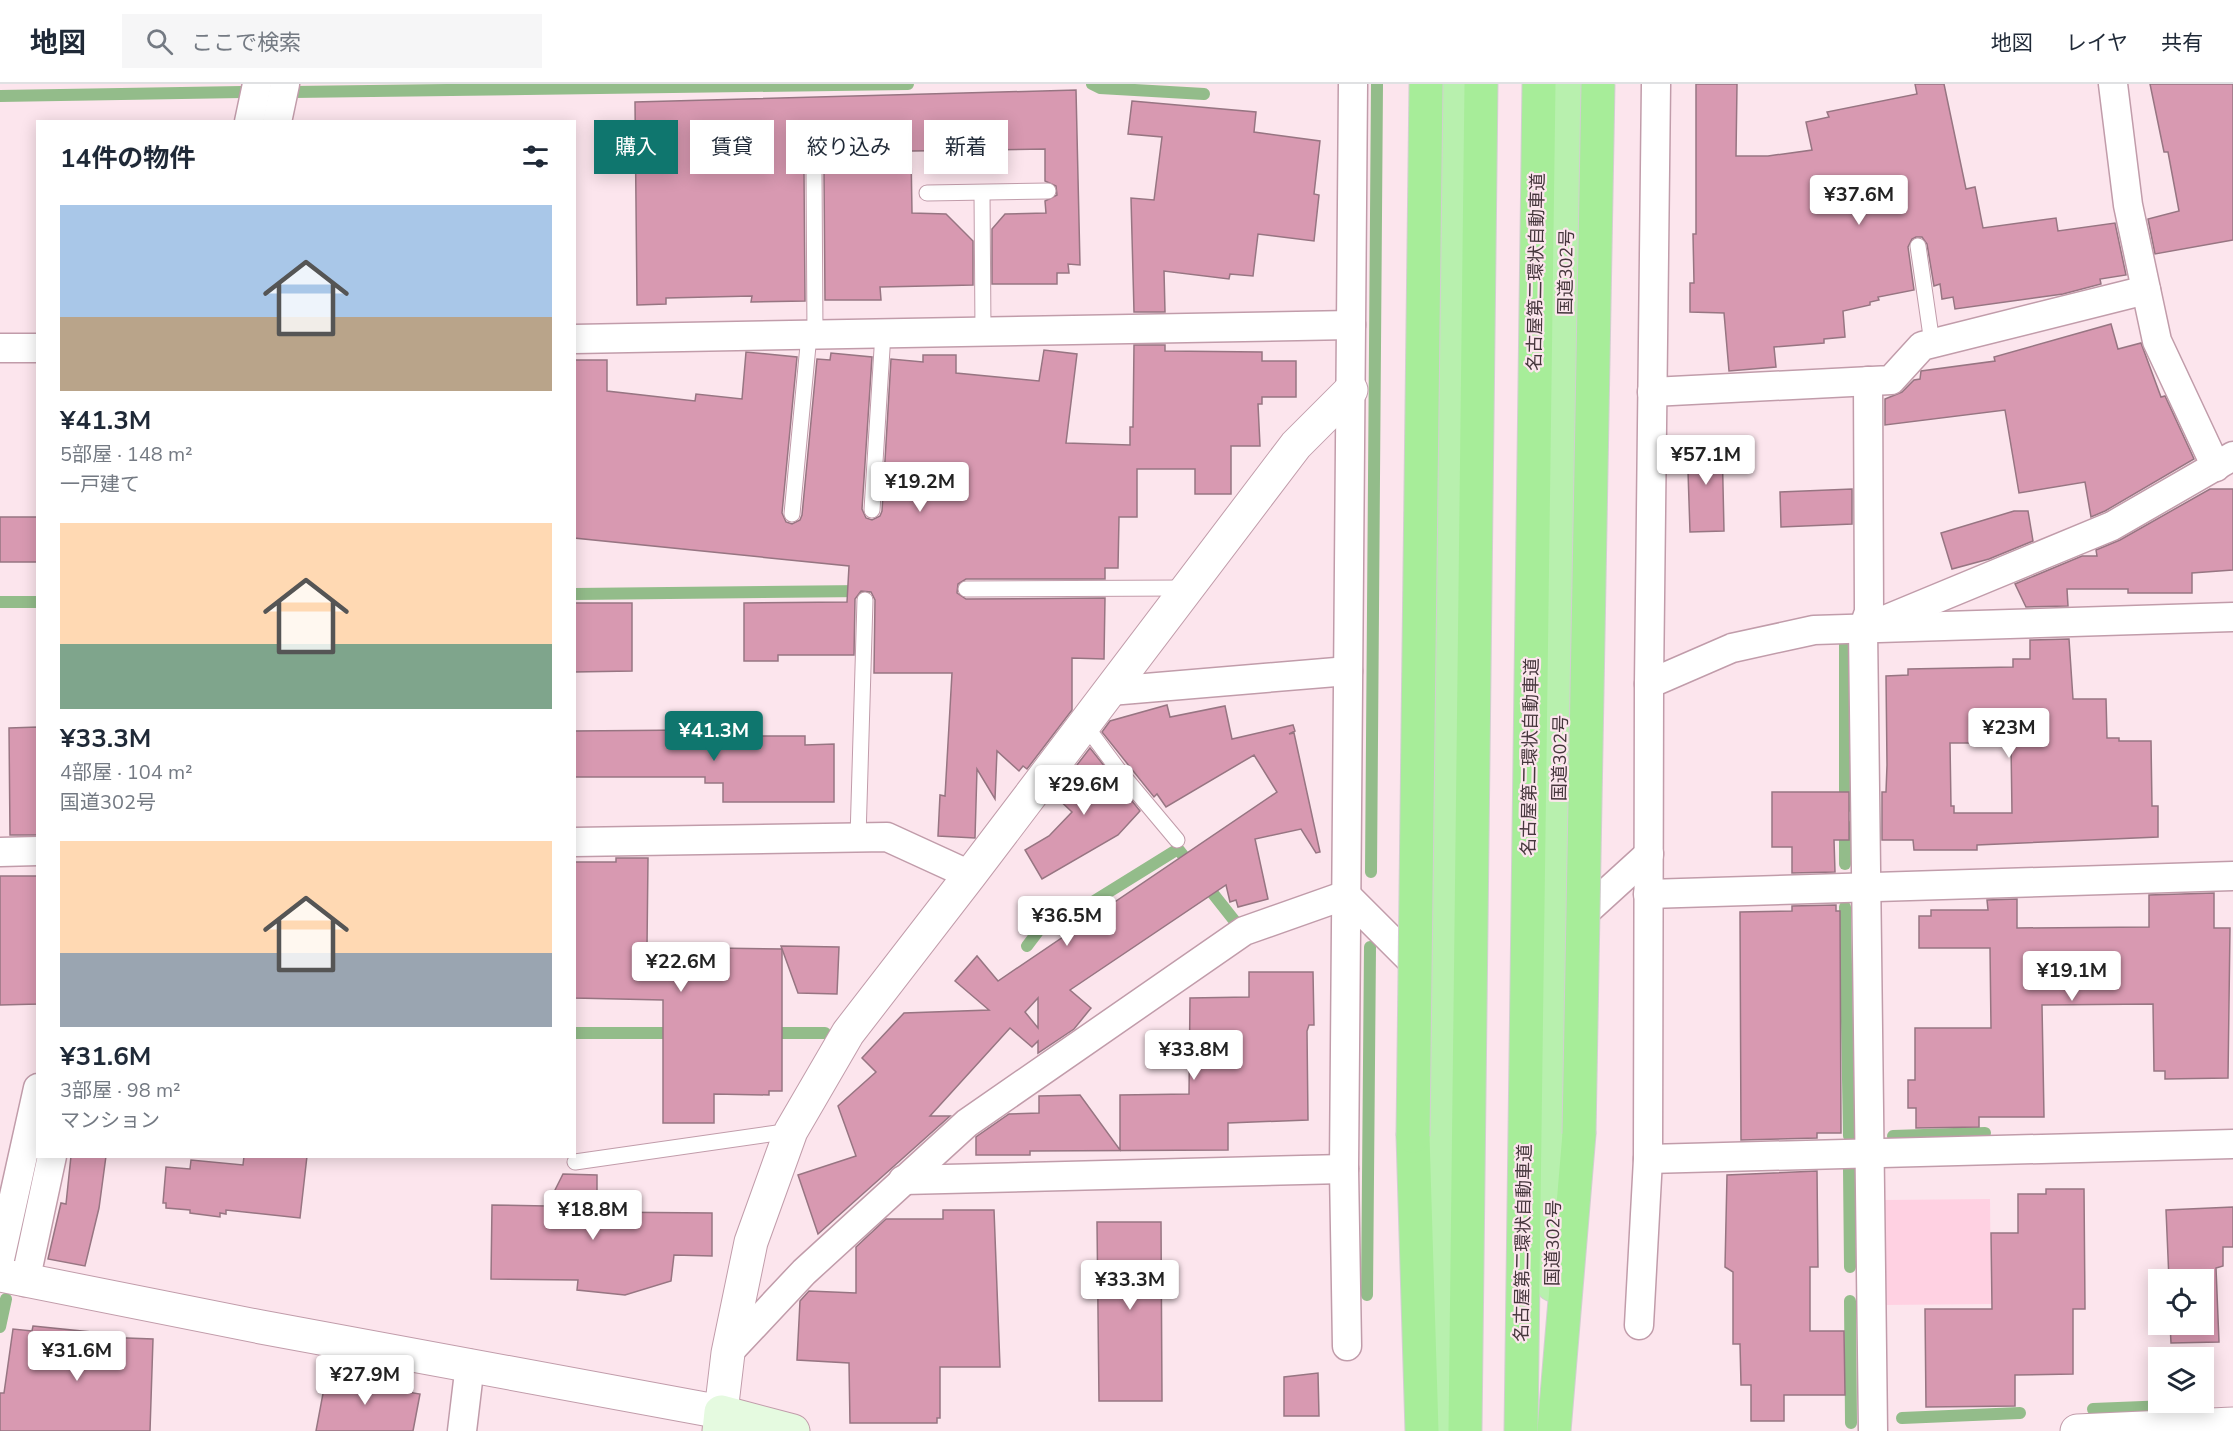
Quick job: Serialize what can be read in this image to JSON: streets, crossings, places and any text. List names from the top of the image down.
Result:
{
  "streets": {
    "highway": ["名古屋第二環状自動車道", "国道302号"]
  },
  "page": {
    "header": "地図",
    "search": "ここで検索",
    "nav": ["地図", "レイヤ", "共有"],
    "chip": [
      "購入",
      "賃貸",
      "絞り込み",
      "新着"
    ],
    "heading": "14件の物件",
    "price": [
      "¥37.6M",
      "¥57.1M",
      "¥19.2M",
      "¥23M",
      "¥41.3M",
      "¥29.6M",
      "¥36.5M",
      "¥22.6M",
      "¥19.1M",
      "¥33.8M",
      "¥18.8M",
      "¥33.3M",
      "¥31.6M",
      "¥27.9M"
    ],
    "list": [
      {
        "name": "¥41.3M",
        "note": "5部屋 · 148 m² · 一戸建て"
      },
      {
        "name": "¥33.3M",
        "note": "4部屋 · 104 m² · 国道302号"
      },
      {
        "name": "¥31.6M",
        "note": "3部屋 · 98 m² · マンション"
      }
    ]
  }
}
